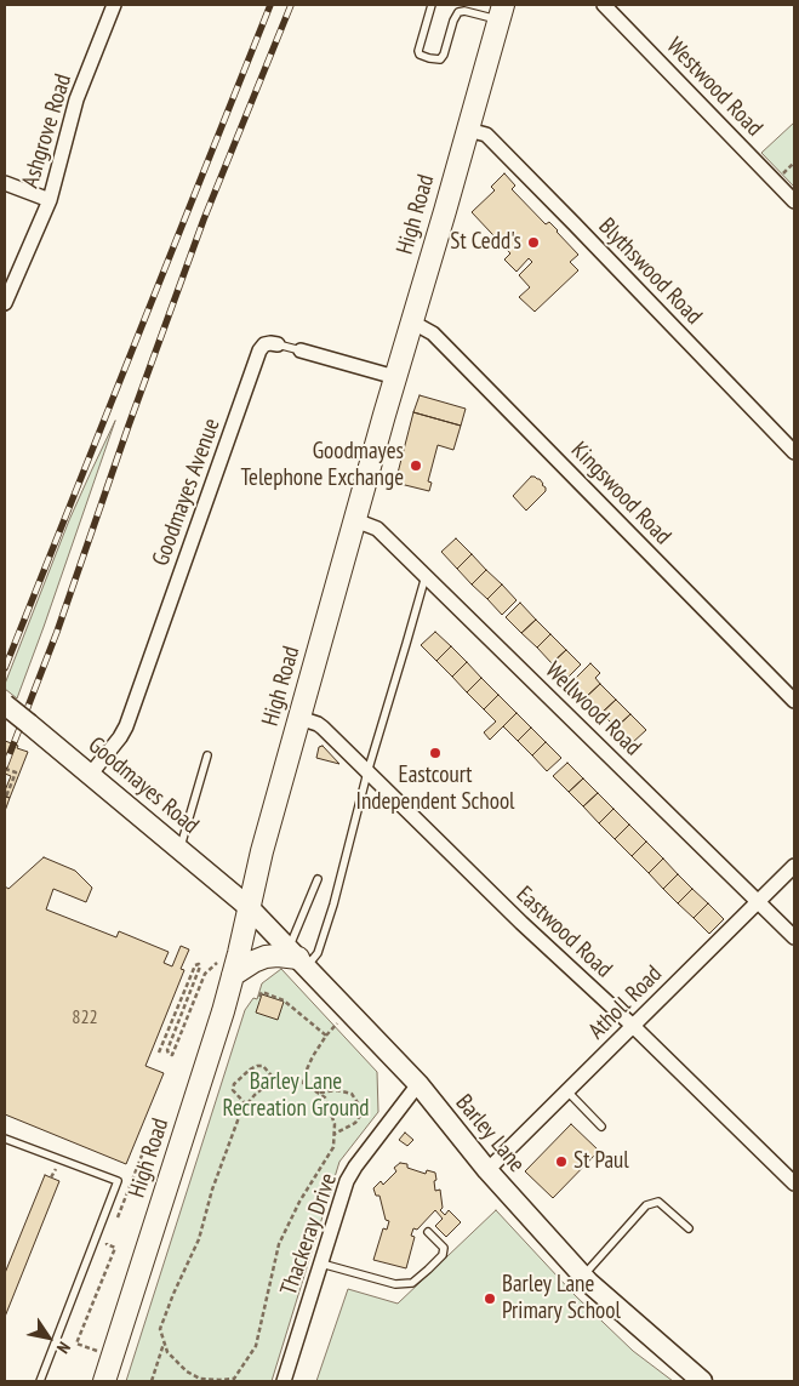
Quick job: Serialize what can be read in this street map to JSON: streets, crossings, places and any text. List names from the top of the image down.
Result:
{
  "streets": {
    "main road": ["High Road", "Goodmayes Road", "Barley Lane"],
    "street": [
      "Westwood Road",
      "Ashgrove Road",
      "Blythswood Road",
      "Goodmayes Avenue",
      "Kingswood Road",
      "Wellwood Road",
      "Eastwood Road",
      "Atholl Road",
      "Thackeray Drive"
    ]
  },
  "crossings": [
    ["High Road", "Blythswood Road"],
    ["High Road", "Goodmayes Avenue"],
    ["High Road", "Kingswood Road"],
    ["High Road", "Wellwood Road"],
    ["High Road", "Goodmayes Road"],
    ["High Road", "Eastwood Road"],
    ["High Road", "Barley Lane"],
    ["Goodmayes Avenue", "Goodmayes Road"],
    ["Wellwood Road", "Atholl Road"],
    ["Goodmayes Road", "Barley Lane"],
    ["Eastwood Road", "Atholl Road"],
    ["Atholl Road", "Barley Lane"],
    ["Barley Lane", "Thackeray Drive"]
  ],
  "parks": ["Barley Lane Recreation Ground"],
  "places": [
    "St Cedd's",
    "Goodmayes Telephone Exchange",
    "Eastcourt Independent School",
    "St Paul",
    "Barley Lane Primary School"
  ],
  "house_numbers": ["822"],
  "north": "bottom right"
}
